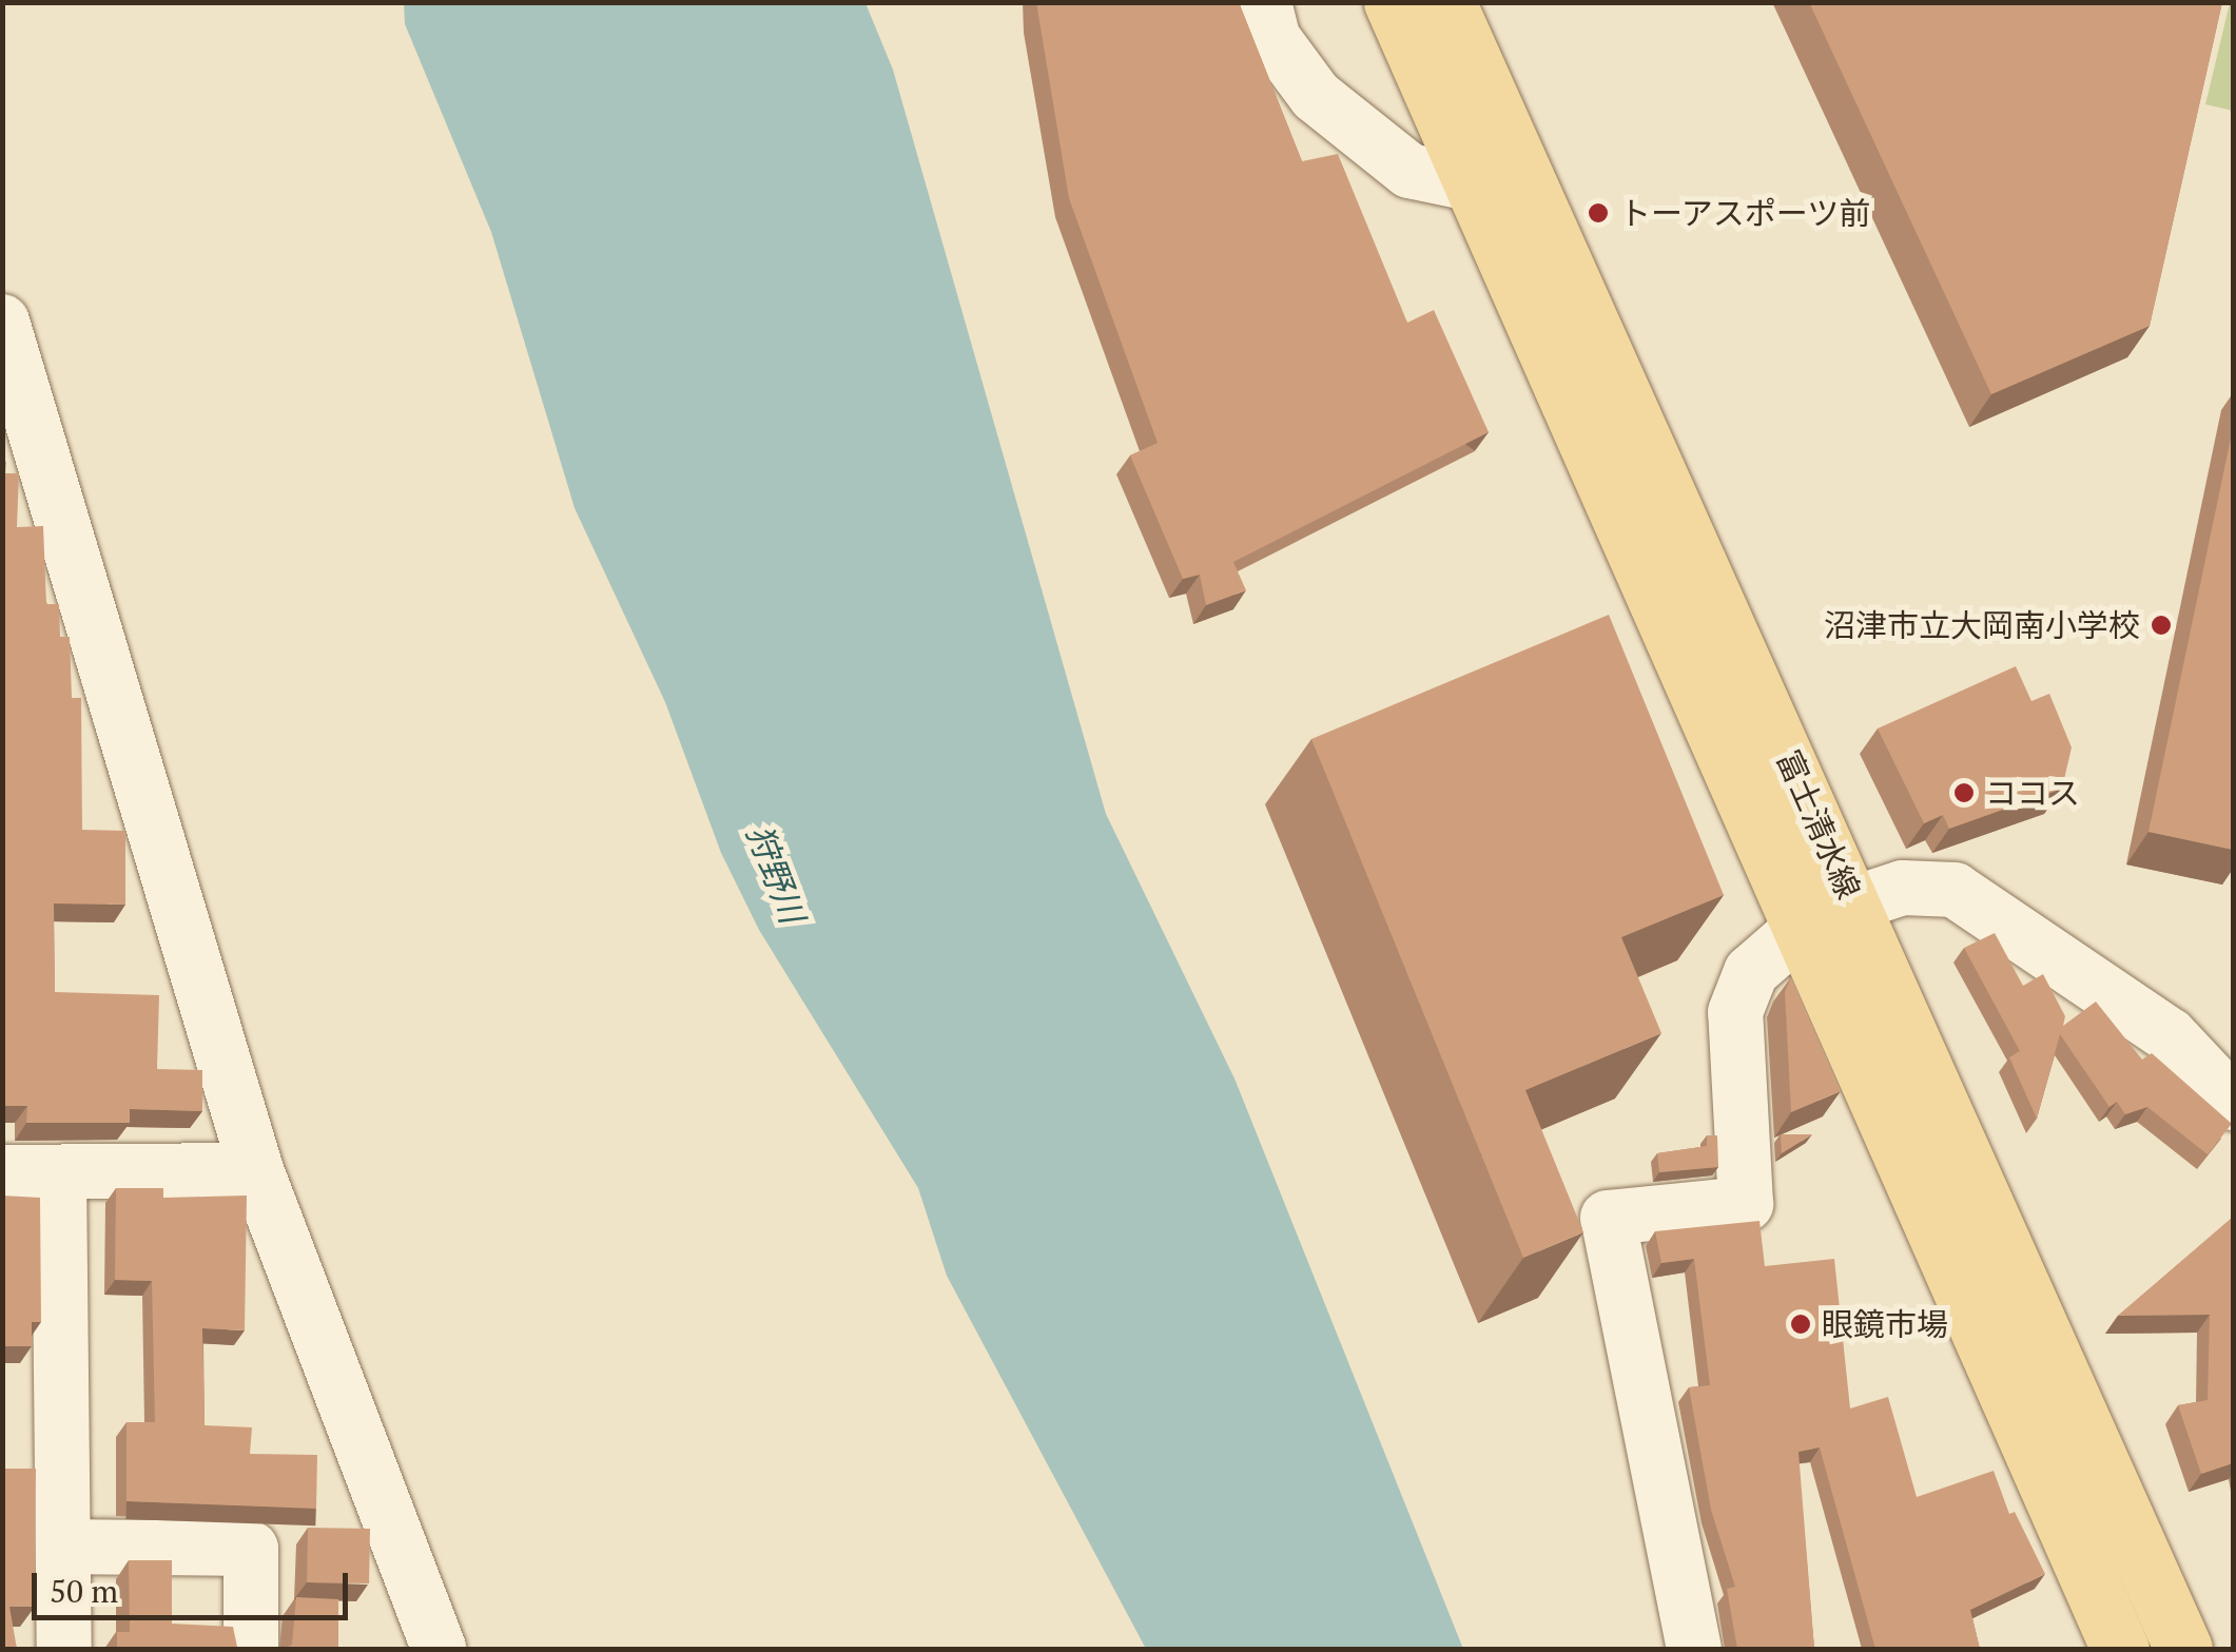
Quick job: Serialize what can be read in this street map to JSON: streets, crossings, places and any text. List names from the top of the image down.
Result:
{
  "streets": {
    "main road": ["富士清水線"]
  },
  "water": ["狩野川"],
  "places": [
    "トーアスポーツ前",
    "沼津市立大岡南小学校",
    "ココス",
    "眼鏡市場"
  ],
  "scale_bar": "50 m"
}
